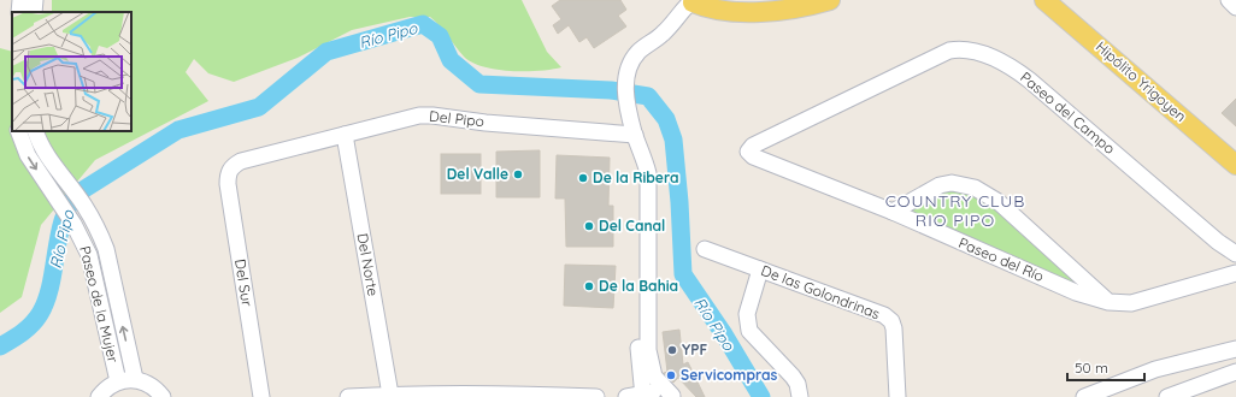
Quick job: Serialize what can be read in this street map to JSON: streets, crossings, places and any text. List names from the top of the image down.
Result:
{
  "streets": {
    "main road": ["Hipólito Yrigoyen"],
    "street": [
      "Paseo del Campo",
      "Del Pipo",
      "Paseo del Río",
      "Del Norte",
      "Del Sur",
      "De las Golondrinas",
      "Paseo de la Mujer"
    ]
  },
  "crossings": [
    ["Paseo del Campo", "Paseo del Río"],
    ["Del Pipo", "Del Norte"],
    ["Del Pipo", "Del Sur"]
  ],
  "districts": ["COUNTRY CLUB RIO PIPO"],
  "water": ["Río Pipo"],
  "places": [
    "Del Valle",
    "De la Ribera",
    "Del Canal",
    "De la Bahia",
    "YPF",
    "Servicompras"
  ],
  "scale_bar": "50 m"
}
